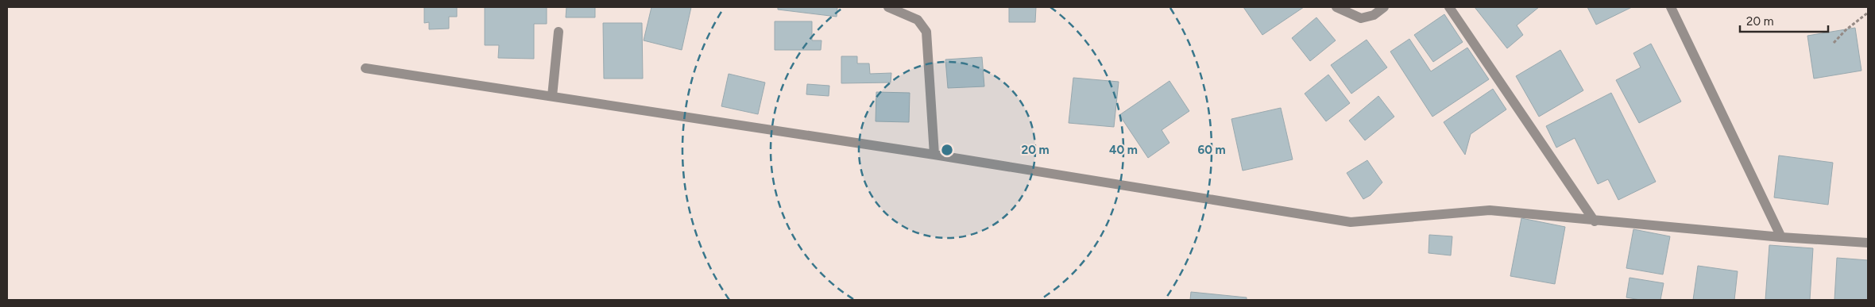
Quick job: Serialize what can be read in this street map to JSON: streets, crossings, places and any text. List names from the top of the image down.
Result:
{
  "scale_bar": "20 m",
  "rings": ["20 m", "40 m", "60 m"]
}
